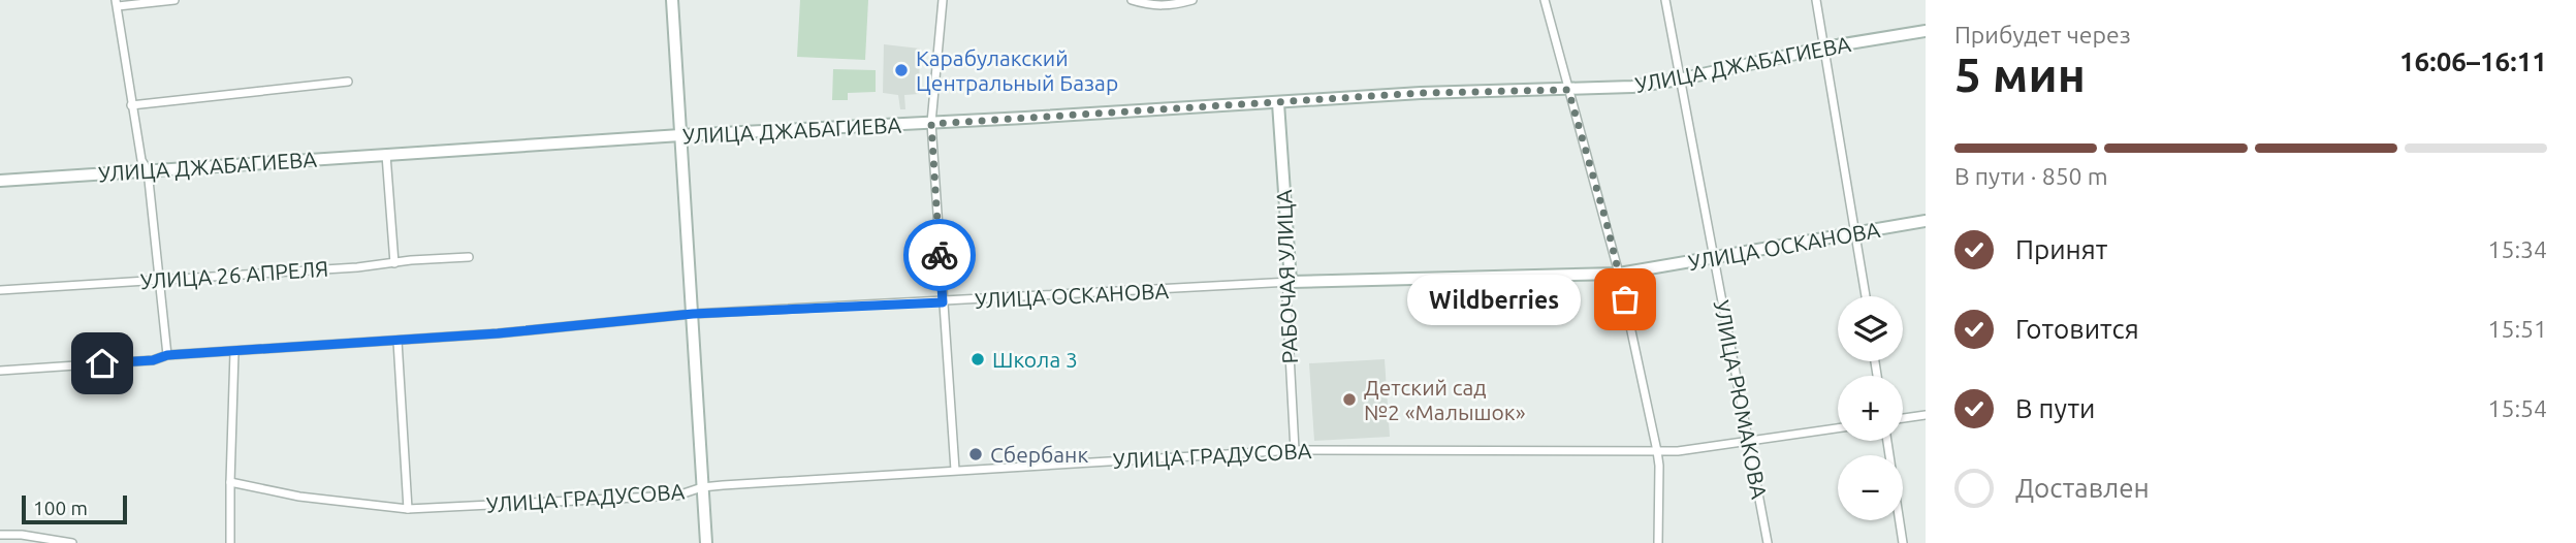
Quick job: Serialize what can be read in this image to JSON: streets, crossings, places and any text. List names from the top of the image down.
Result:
{
  "streets": {
    "main road": ["УЛИЦА ДЖАБАГИЕВА", "УЛИЦА ОСКАНОВА", "РАБОЧАЯ УЛИЦА"],
    "street": ["УЛИЦА 26 АПРЕЛЯ", "УЛИЦА РЮМАКОВА", "УЛИЦА ГРАДУСОВА"]
  },
  "crossings": [
    ["УЛИЦА ДЖАБАГИЕВА", "РАБОЧАЯ УЛИЦА"],
    ["УЛИЦА ДЖАБАГИЕВА", "УЛИЦА РЮМАКОВА"],
    ["УЛИЦА ОСКАНОВА", "РАБОЧАЯ УЛИЦА"],
    ["УЛИЦА ОСКАНОВА", "УЛИЦА РЮМАКОВА"],
    ["РАБОЧАЯ УЛИЦА", "УЛИЦА ГРАДУСОВА"],
    ["УЛИЦА РЮМАКОВА", "УЛИЦА ГРАДУСОВА"]
  ],
  "places": [
    "Карабулакский Центральный Базар",
    "Wildberries",
    "Школа 3",
    "Детский сад №2 «Малышок»",
    "Сбербанк"
  ],
  "scale_bar": "100 m",
  "page": {
    "heading": ["5 мин", "Прибудет через", "16:06–16:11"],
    "bar": "В пути · 850 m",
    "list": [
      ["Принят", "15:34"],
      ["Готовится", "15:51"],
      ["В пути", "15:54"],
      "Доставлен"
    ],
    "bubble": "Wildberries",
    "map_buttons": ["+", "−"],
    "scale": "100 m"
  }
}
